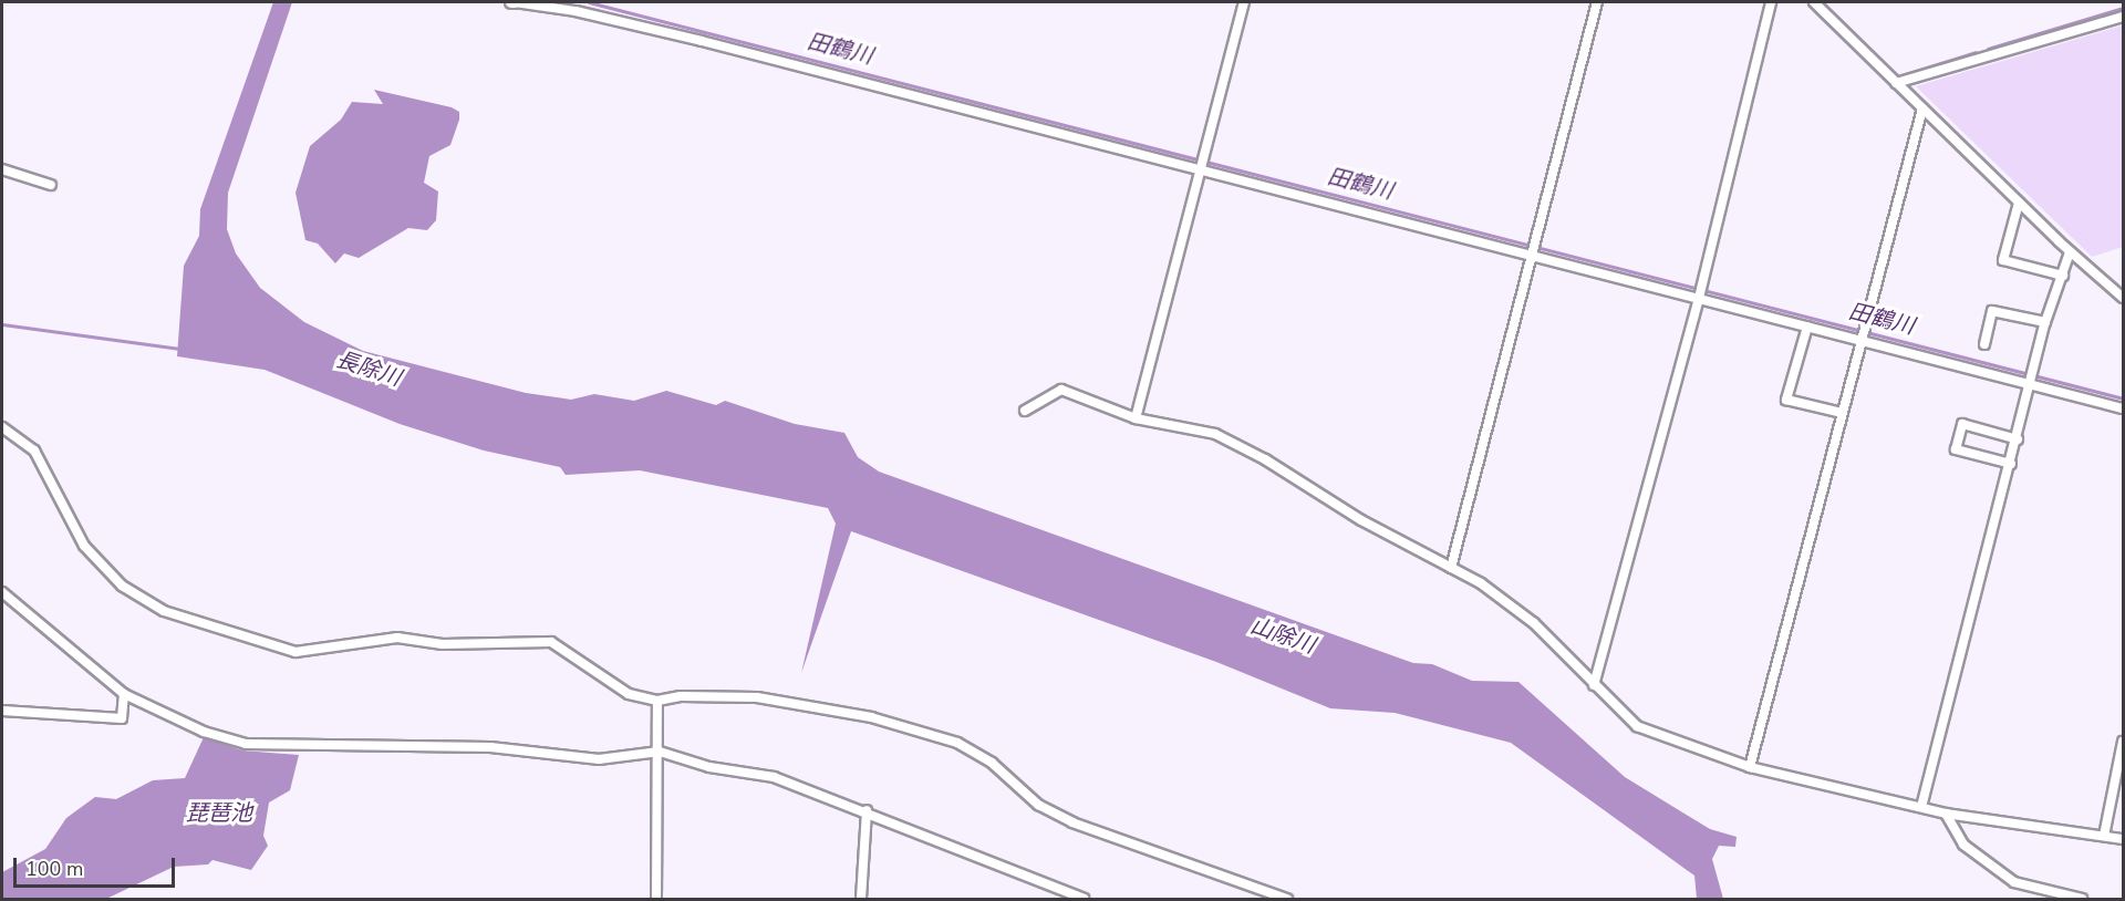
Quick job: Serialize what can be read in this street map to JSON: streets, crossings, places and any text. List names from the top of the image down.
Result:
{
  "water": [
    "田鶴川",
    "長除川",
    "山除川",
    "琵琶池"
  ],
  "scale_bar": "100 m"
}
